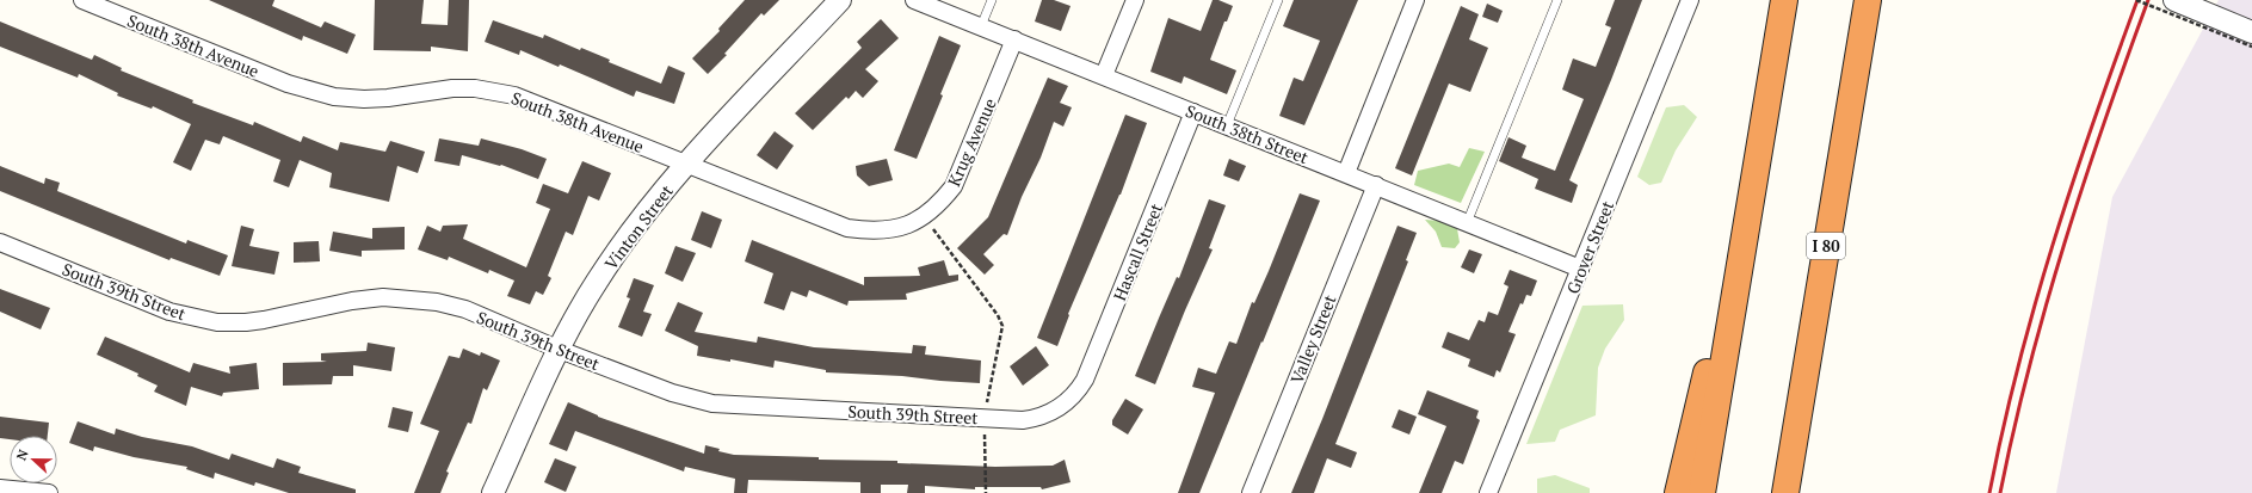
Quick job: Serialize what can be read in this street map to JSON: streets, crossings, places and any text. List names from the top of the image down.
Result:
{
  "streets": {
    "highway": ["I 80"],
    "street": [
      "South 38th Avenue",
      "South 38th Street",
      "Krug Avenue",
      "Vinton Street",
      "Grover Street",
      "Hascall Street",
      "South 39th Street",
      "Valley Street"
    ]
  },
  "crossings": [
    ["South 38th Avenue", "Krug Avenue"],
    ["South 38th Avenue", "Vinton Street"],
    ["South 38th Street", "Krug Avenue"],
    ["South 38th Street", "Grover Street"],
    ["South 38th Street", "Hascall Street"],
    ["South 38th Street", "Valley Street"],
    ["Vinton Street", "South 39th Street"],
    ["Hascall Street", "South 39th Street"]
  ],
  "north": "left"
}
